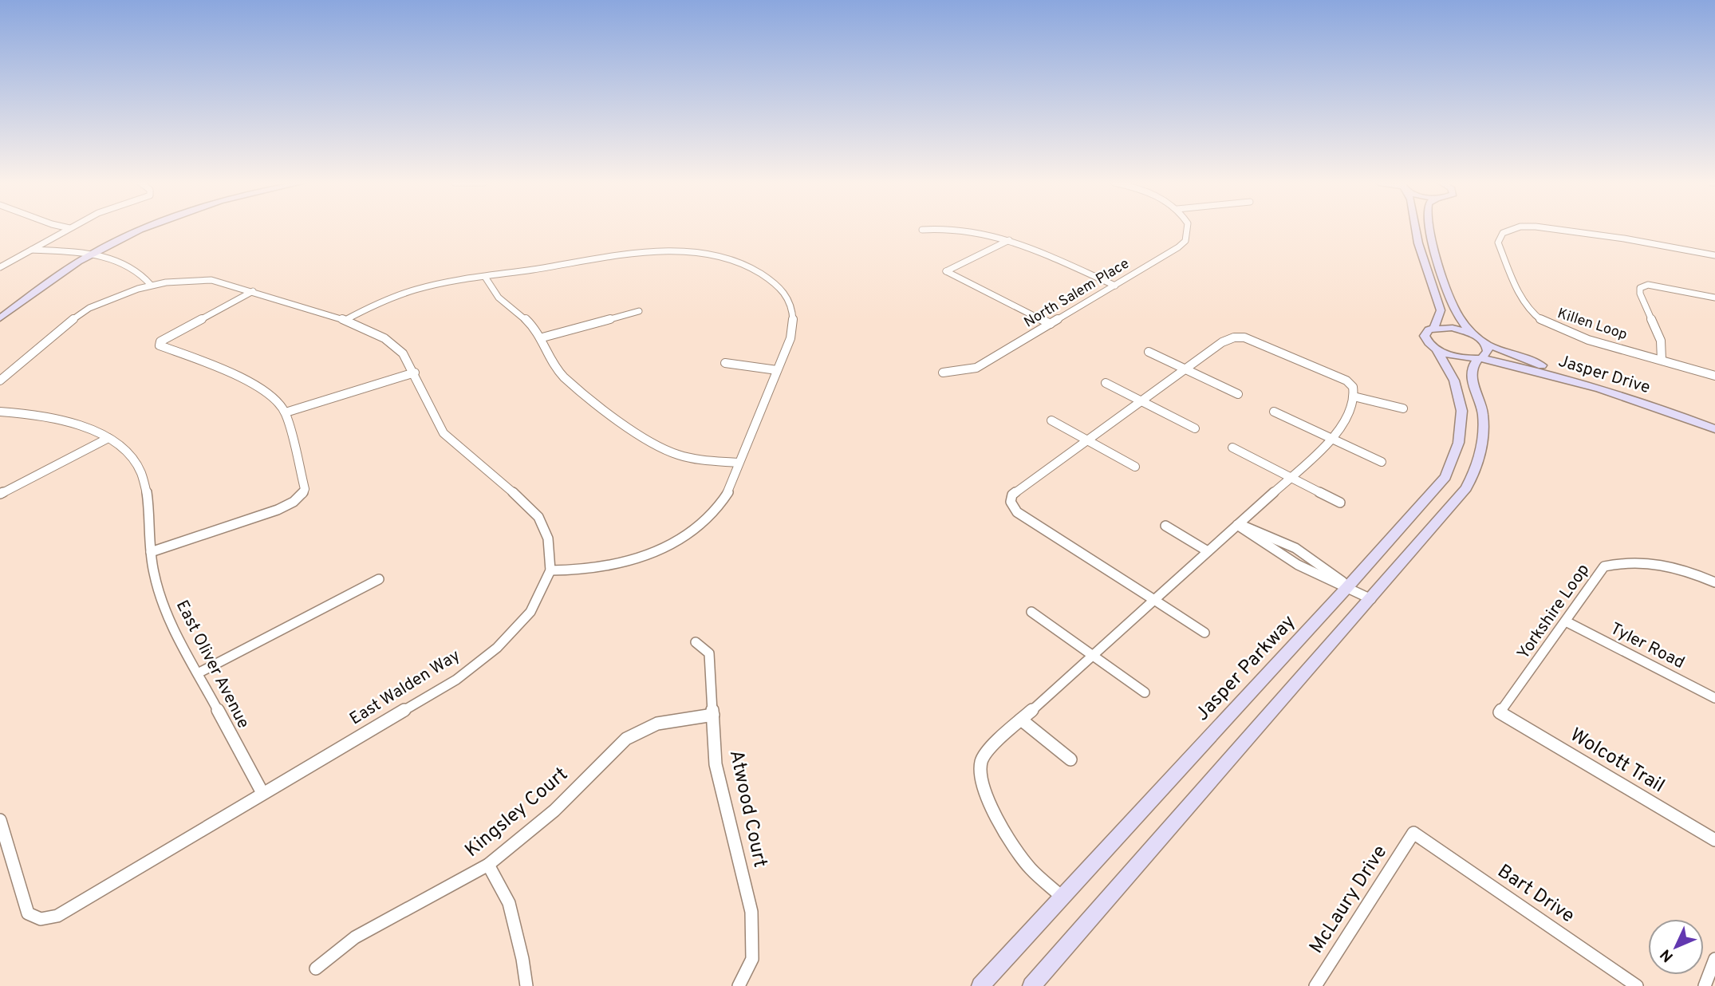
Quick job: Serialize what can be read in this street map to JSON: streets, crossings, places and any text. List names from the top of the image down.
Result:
{
  "streets": {
    "street": [
      "North Salem Place",
      "Killen Loop",
      "Jasper Drive",
      "Yorkshire Loop",
      "Tyler Road",
      "East Oliver Avenue",
      "Jasper Parkway",
      "East Walden Way",
      "Wolcott Trail",
      "Atwood Court",
      "Kingsley Court",
      "Bart Drive",
      "McLaury Drive"
    ]
  },
  "crossings": [
    ["Jasper Drive", "Jasper Parkway"],
    ["Yorkshire Loop", "Tyler Road"],
    ["Yorkshire Loop", "Wolcott Trail"],
    ["East Oliver Avenue", "East Walden Way"],
    ["Atwood Court", "Kingsley Court"],
    ["Bart Drive", "McLaury Drive"]
  ],
  "north": "bottom left"
}
